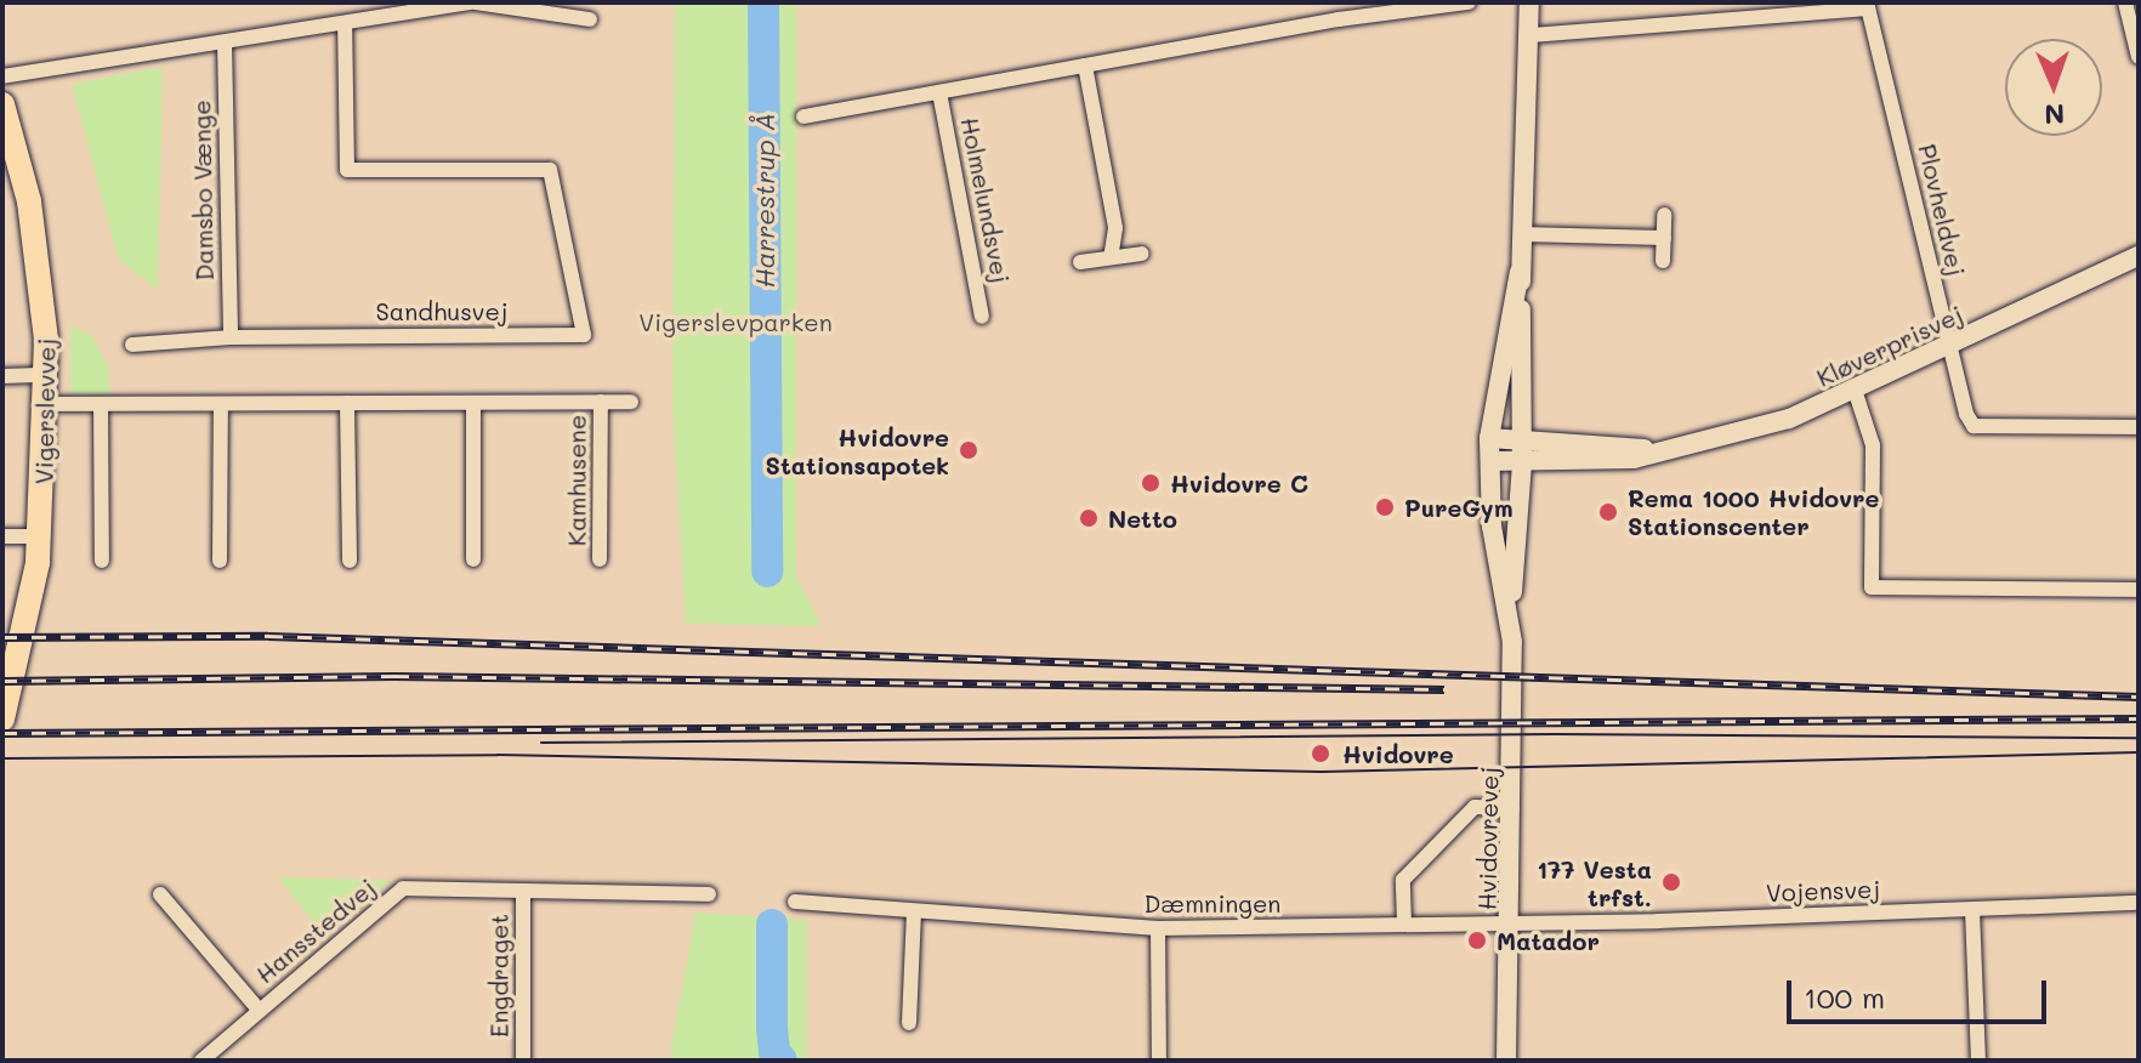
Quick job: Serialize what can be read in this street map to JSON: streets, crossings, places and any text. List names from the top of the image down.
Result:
{
  "streets": {
    "main road": ["Vigerslevvej"],
    "street": [
      "Damsbo Vænge",
      "Holmelundsvej",
      "Plovheldvej",
      "Sandhusvej",
      "Kløverprisvej",
      "Kamhusene",
      "Hvidovrevej",
      "Vojensvej",
      "Dæmningen",
      "Hansstedvej",
      "Engdraget"
    ]
  },
  "crossings": [
    ["Damsbo Vænge", "Sandhusvej"],
    ["Plovheldvej", "Kløverprisvej"],
    ["Kløverprisvej", "Hvidovrevej"],
    ["Vigerslevvej", "Kamhusene"],
    ["Hvidovrevej", "Vojensvej"],
    ["Hvidovrevej", "Dæmningen"],
    ["Vojensvej", "Dæmningen"],
    ["Hansstedvej", "Engdraget"]
  ],
  "water": ["Harrestrup Å"],
  "parks": ["Vigerslevparken"],
  "places": [
    "Hvidovre Stationsapotek",
    "Hvidovre C",
    "PureGym",
    "Rema 1000 Hvidovre Stationscenter",
    "Netto",
    "Hvidovre",
    "177 Vesta trfst.",
    "Matador"
  ],
  "scale_bar": "100 m",
  "north": "bottom"
}
